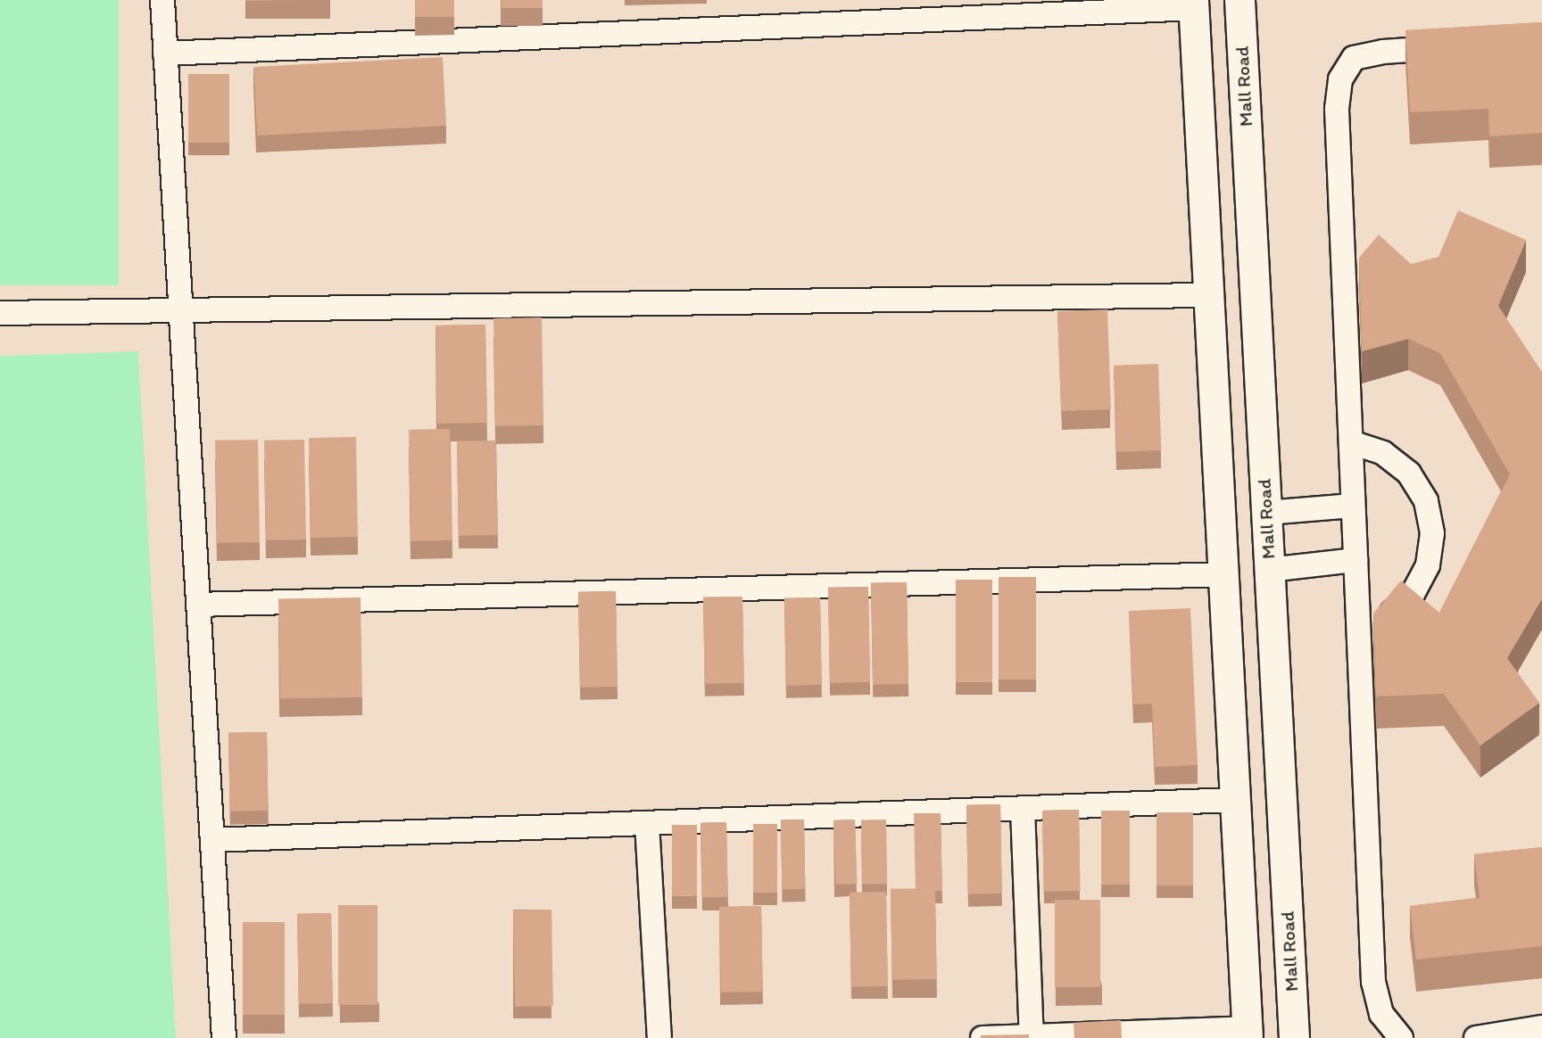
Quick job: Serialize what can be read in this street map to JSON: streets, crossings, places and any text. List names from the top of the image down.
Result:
{
  "streets": {
    "street": ["Mall Road"]
  }
}
